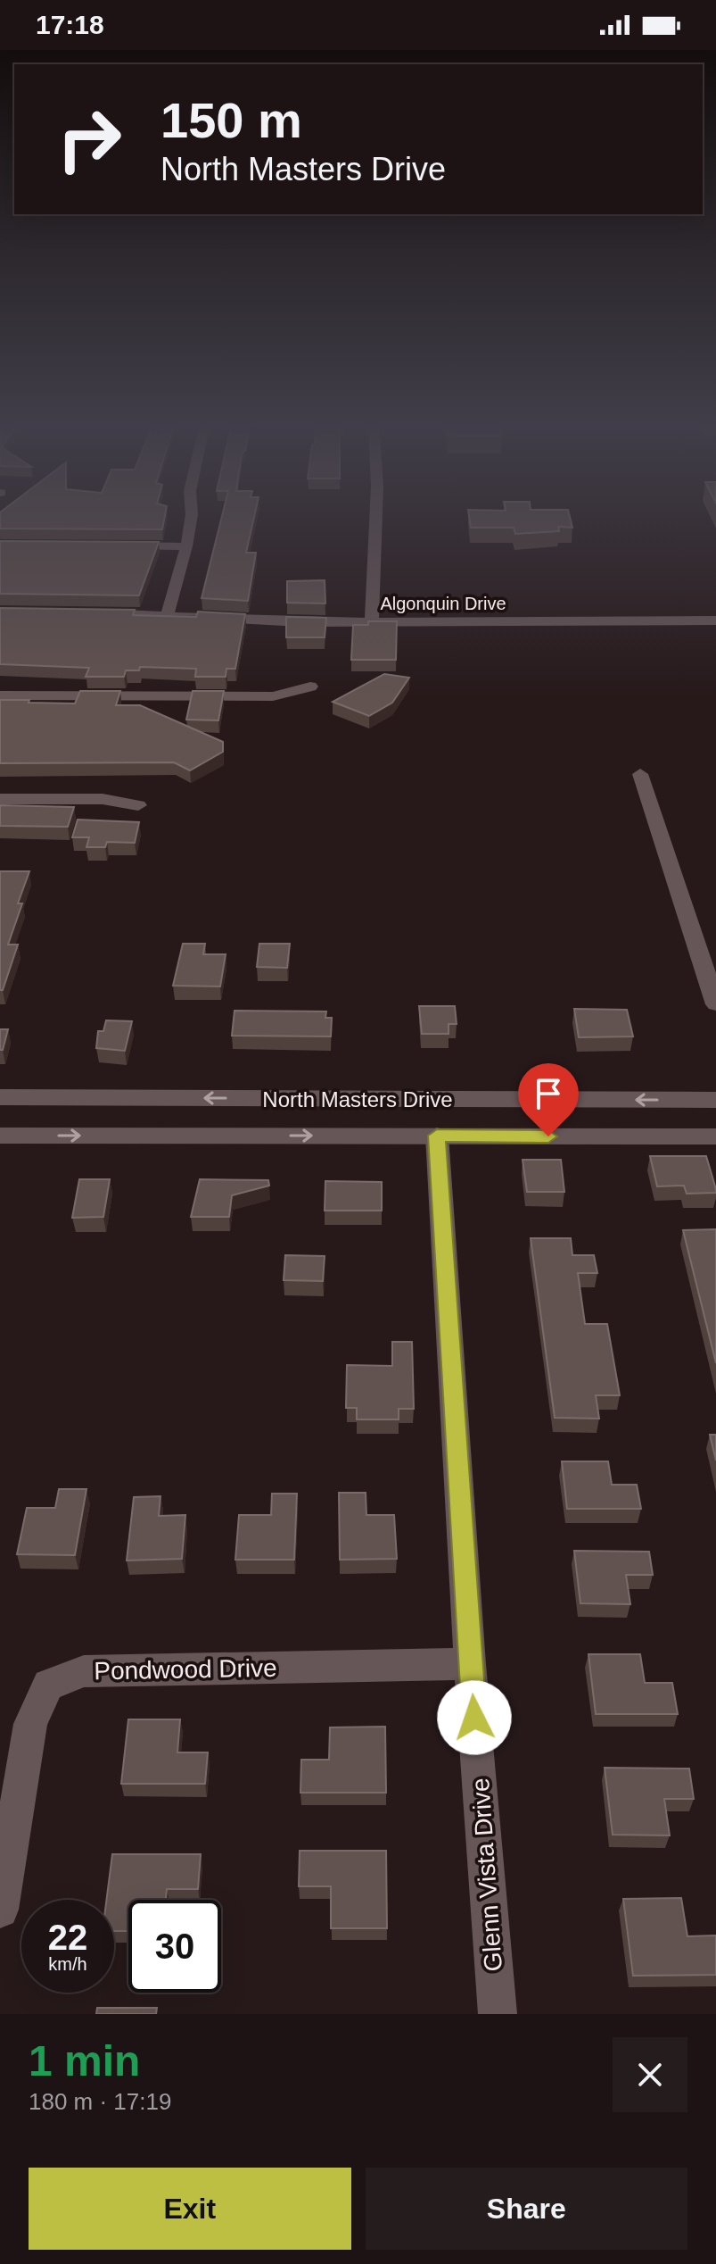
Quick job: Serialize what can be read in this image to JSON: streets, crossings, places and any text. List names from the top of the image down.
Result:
{
  "streets": {
    "street": [
      "Algonquin Drive",
      "North Masters Drive",
      "Pondwood Drive",
      "Glenn Vista Drive"
    ]
  },
  "crossings": [
    ["North Masters Drive", "Glenn Vista Drive"],
    ["Pondwood Drive", "Glenn Vista Drive"]
  ],
  "page": {
    "status": "17:18",
    "turn": ["150 m", "North Masters Drive"],
    "speed": "22 km/h",
    "limit": "30",
    "heading": ["1 min", "180 m · 17:19"],
    "buttons": ["Exit", "Share"]
  }
}
